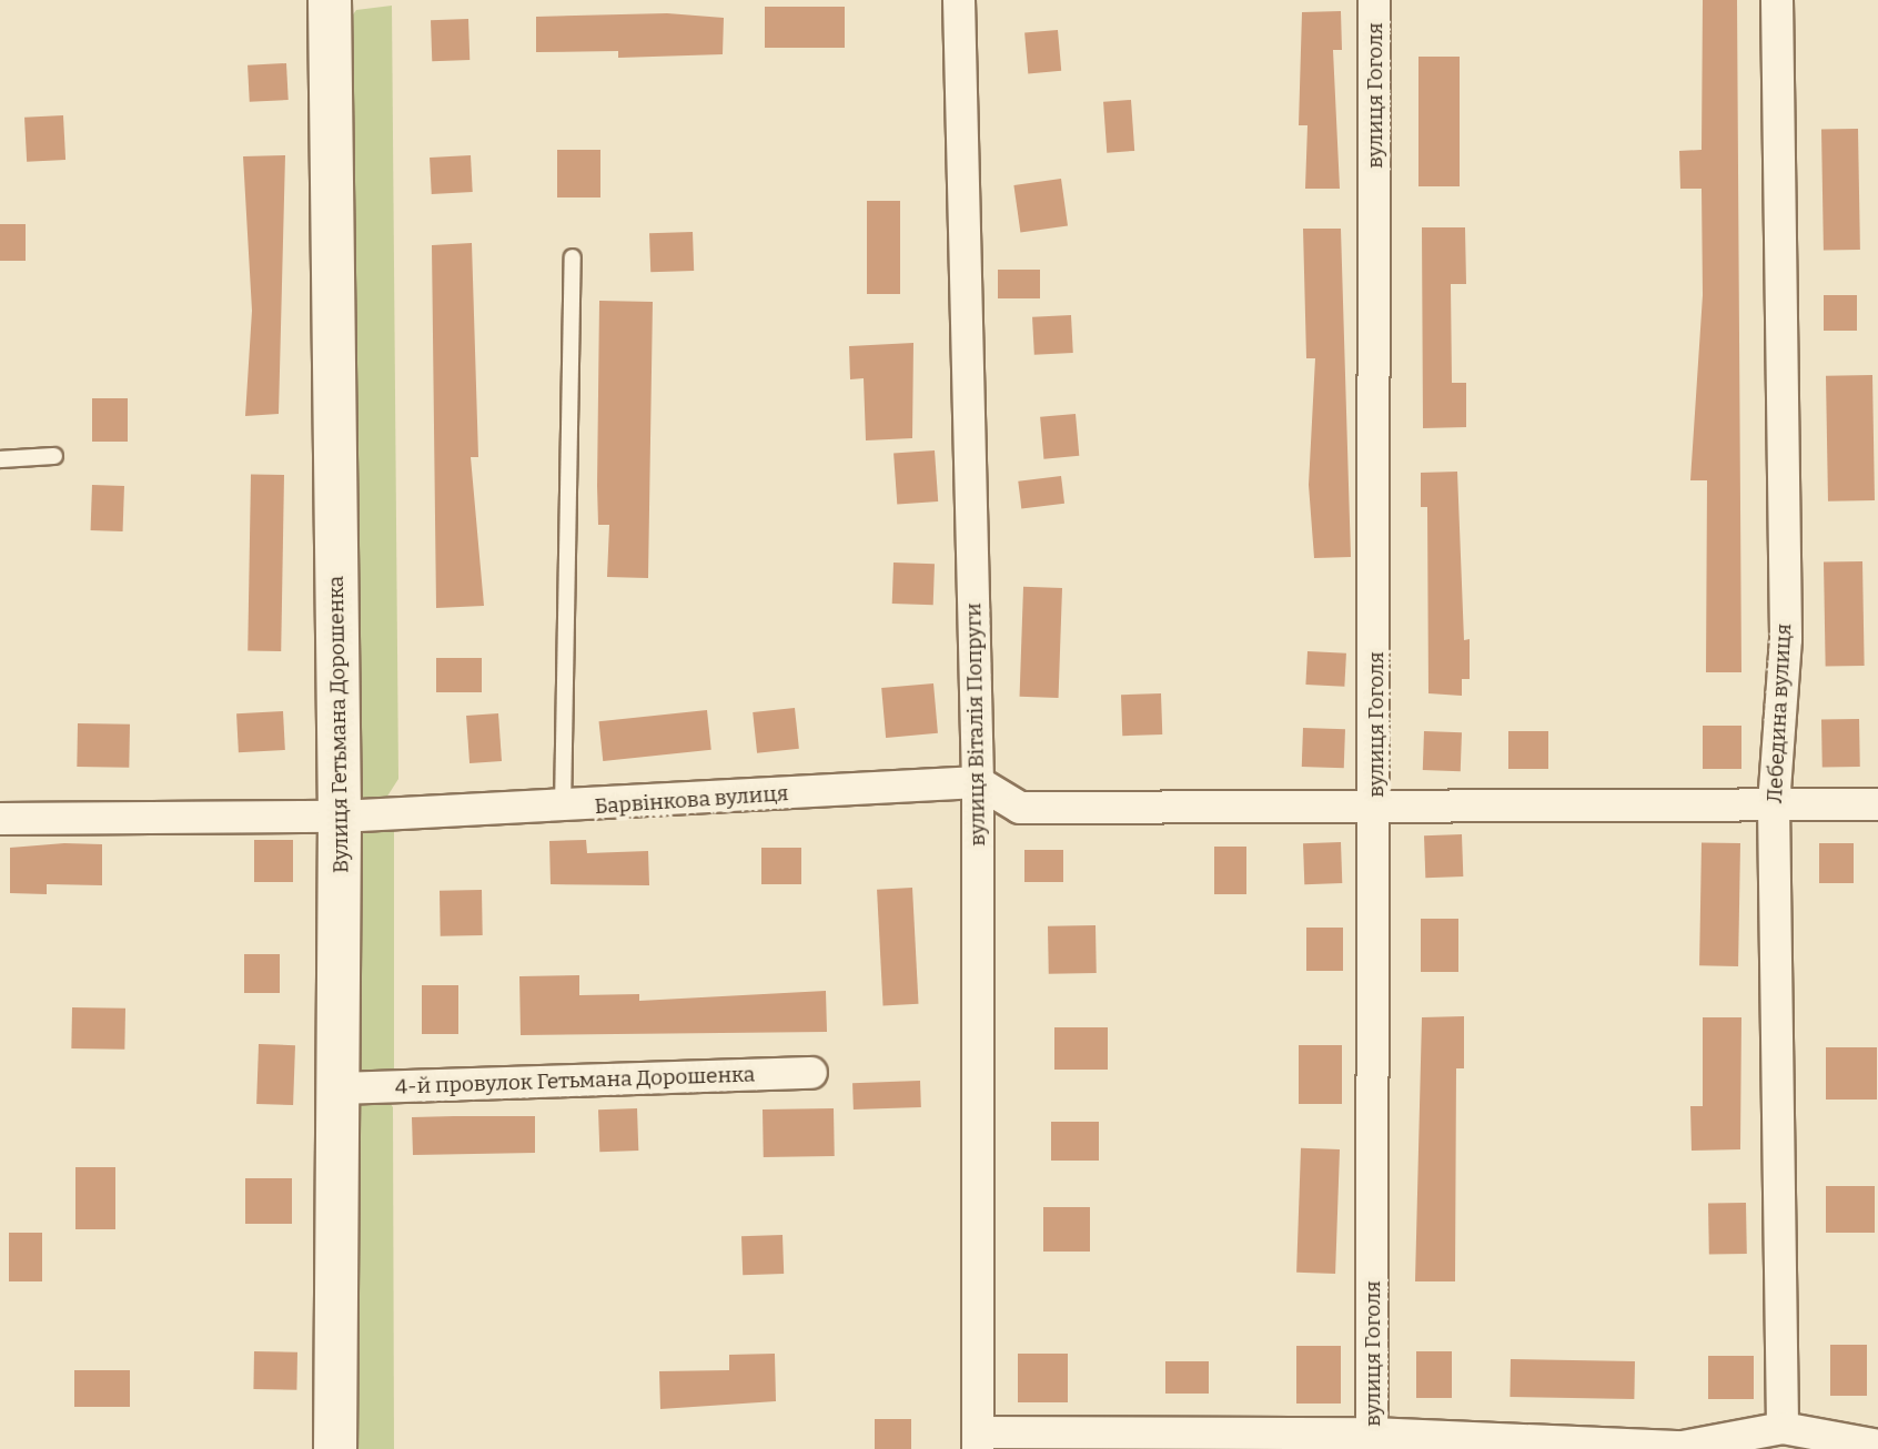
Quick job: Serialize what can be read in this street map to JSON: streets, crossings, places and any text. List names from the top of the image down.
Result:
{
  "streets": {
    "street": [
      "вулиця Гоголя",
      "Лебедина вулиця",
      "Вулиця Гетьмана Дорошенка",
      "вулиця Віталія Попруги",
      "Барвінкова вулиця",
      "4-й провулок Гетьмана Дорошенка"
    ]
  },
  "crossings": [
    ["Вулиця Гетьмана Дорошенка", "Барвінкова вулиця"],
    ["Вулиця Гетьмана Дорошенка", "4-й провулок Гетьмана Дорошенка"],
    ["вулиця Віталія Попруги", "Барвінкова вулиця"]
  ]
}
